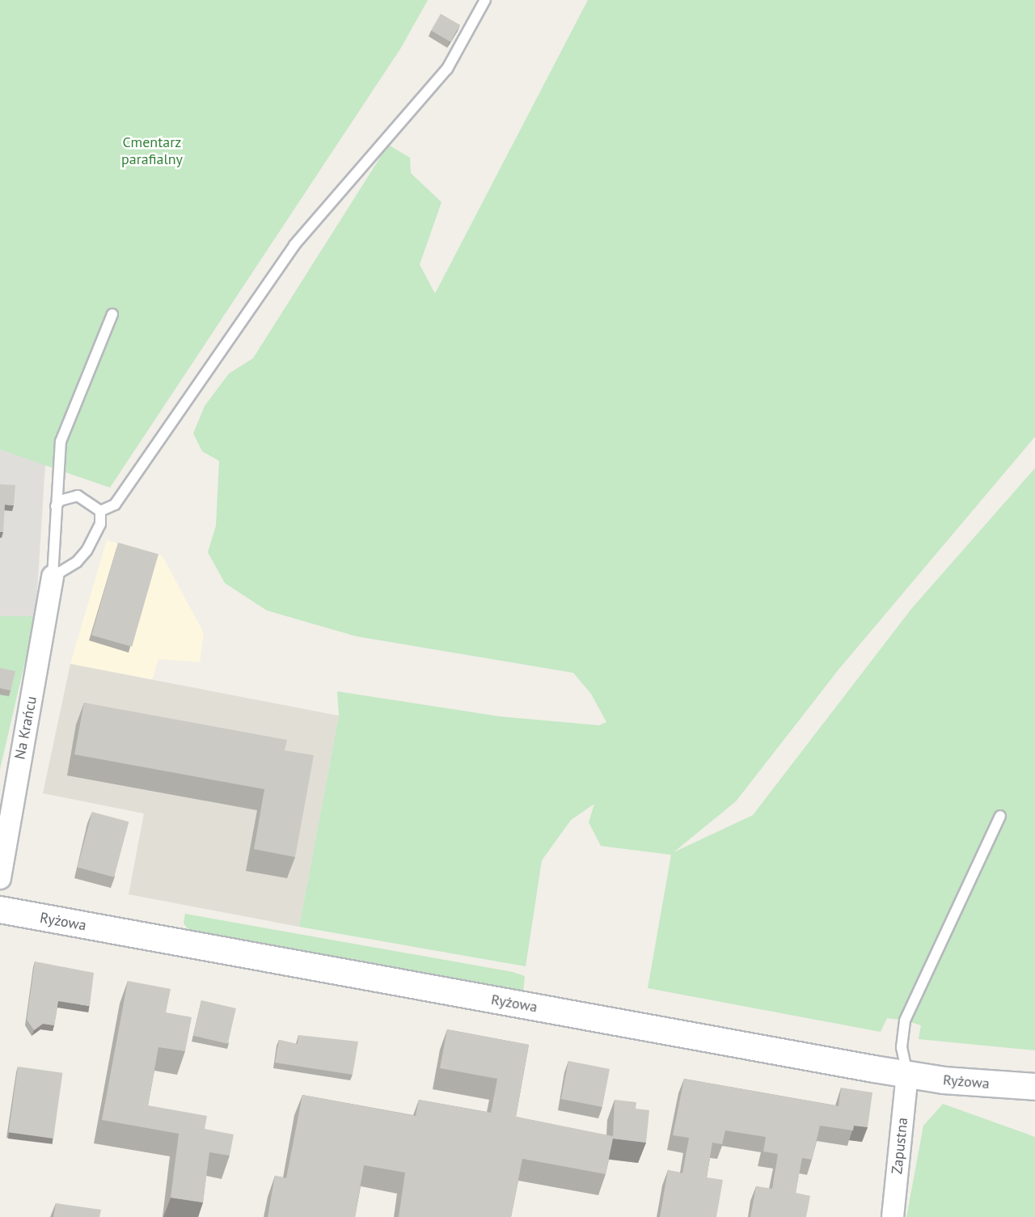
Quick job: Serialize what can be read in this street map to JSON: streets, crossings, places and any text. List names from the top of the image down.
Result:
{
  "streets": {
    "street": ["Na Krańcu", "Ryżowa", "Zapustna"]
  },
  "crossings": [
    ["Ryżowa", "Zapustna"]
  ],
  "parks": ["Cmentarz parafialny"]
}
